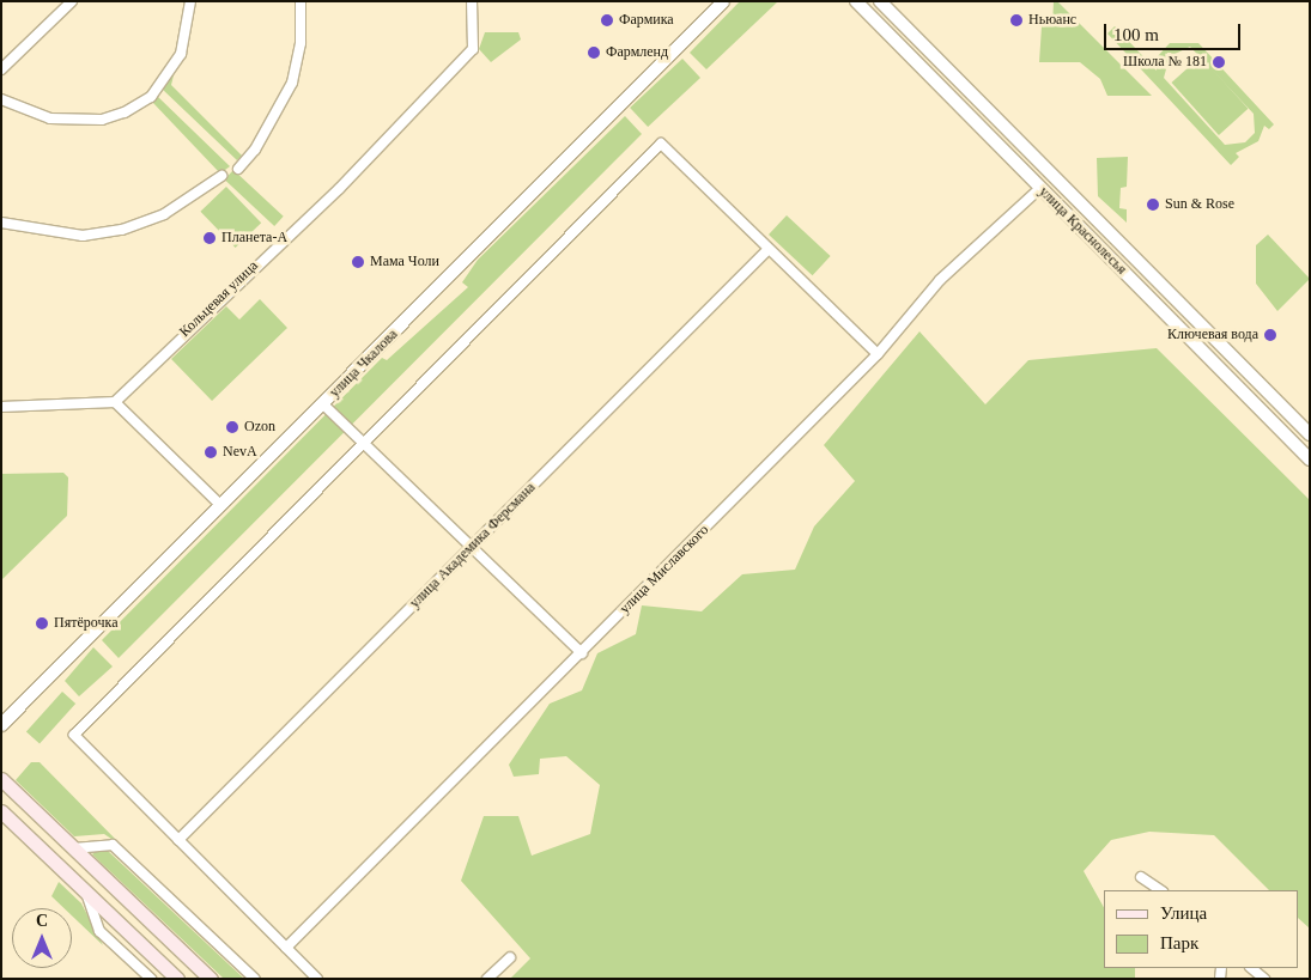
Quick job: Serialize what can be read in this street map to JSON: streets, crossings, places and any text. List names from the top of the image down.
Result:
{
  "streets": {
    "street": [
      "улица Краснолесья",
      "Кольцевая улица",
      "улица Чкалова",
      "улица Академика Ферсмана",
      "улица Миславского"
    ]
  },
  "crossings": [
    ["улица Краснолесья", "улица Миславского"]
  ],
  "places": [
    "Фармика",
    "Ньюанс",
    "Фармленд",
    "Школа № 181",
    "Sun & Rose",
    "Планета-А",
    "Мама Чоли",
    "Ключевая вода",
    "Ozon",
    "NevA",
    "Пятёрочка"
  ],
  "legend": ["Улица", "Парк"],
  "scale_bar": "100 m",
  "north": "top"
}
